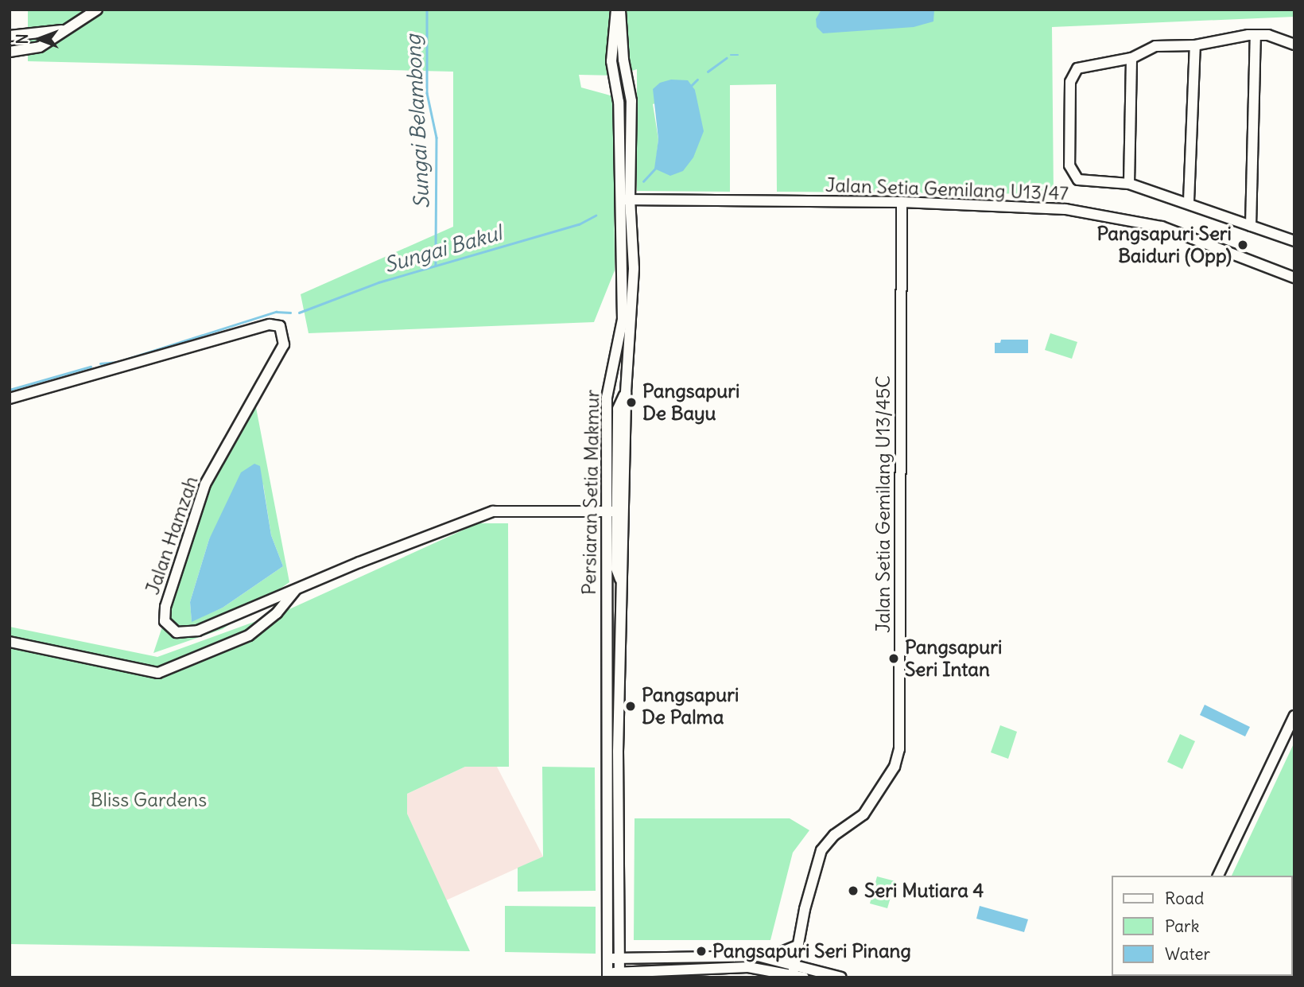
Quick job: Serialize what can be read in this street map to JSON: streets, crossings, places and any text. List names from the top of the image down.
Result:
{
  "streets": {
    "street": [
      "Jalan Setia Gemilang U13/47",
      "Persiaran Setia Makmur",
      "Jalan Setia Gemilang U13/45C",
      "Jalan Hamzah"
    ]
  },
  "crossings": [
    ["Jalan Setia Gemilang U13/47", "Persiaran Setia Makmur"],
    ["Jalan Setia Gemilang U13/47", "Jalan Setia Gemilang U13/45C"],
    ["Persiaran Setia Makmur", "Jalan Hamzah"]
  ],
  "water": ["Sungai Belambong", "Sungai Bakul"],
  "parks": ["Bliss Gardens"],
  "places": [
    "Pangsapuri Seri Baiduri (Opp)",
    "Pangsapuri De Bayu",
    "Pangsapuri Seri Intan",
    "Pangsapuri De Palma",
    "Seri Mutiara 4",
    "Pangsapuri Seri Pinang"
  ],
  "legend": ["Road", "Park", "Water"],
  "north": "left"
}
